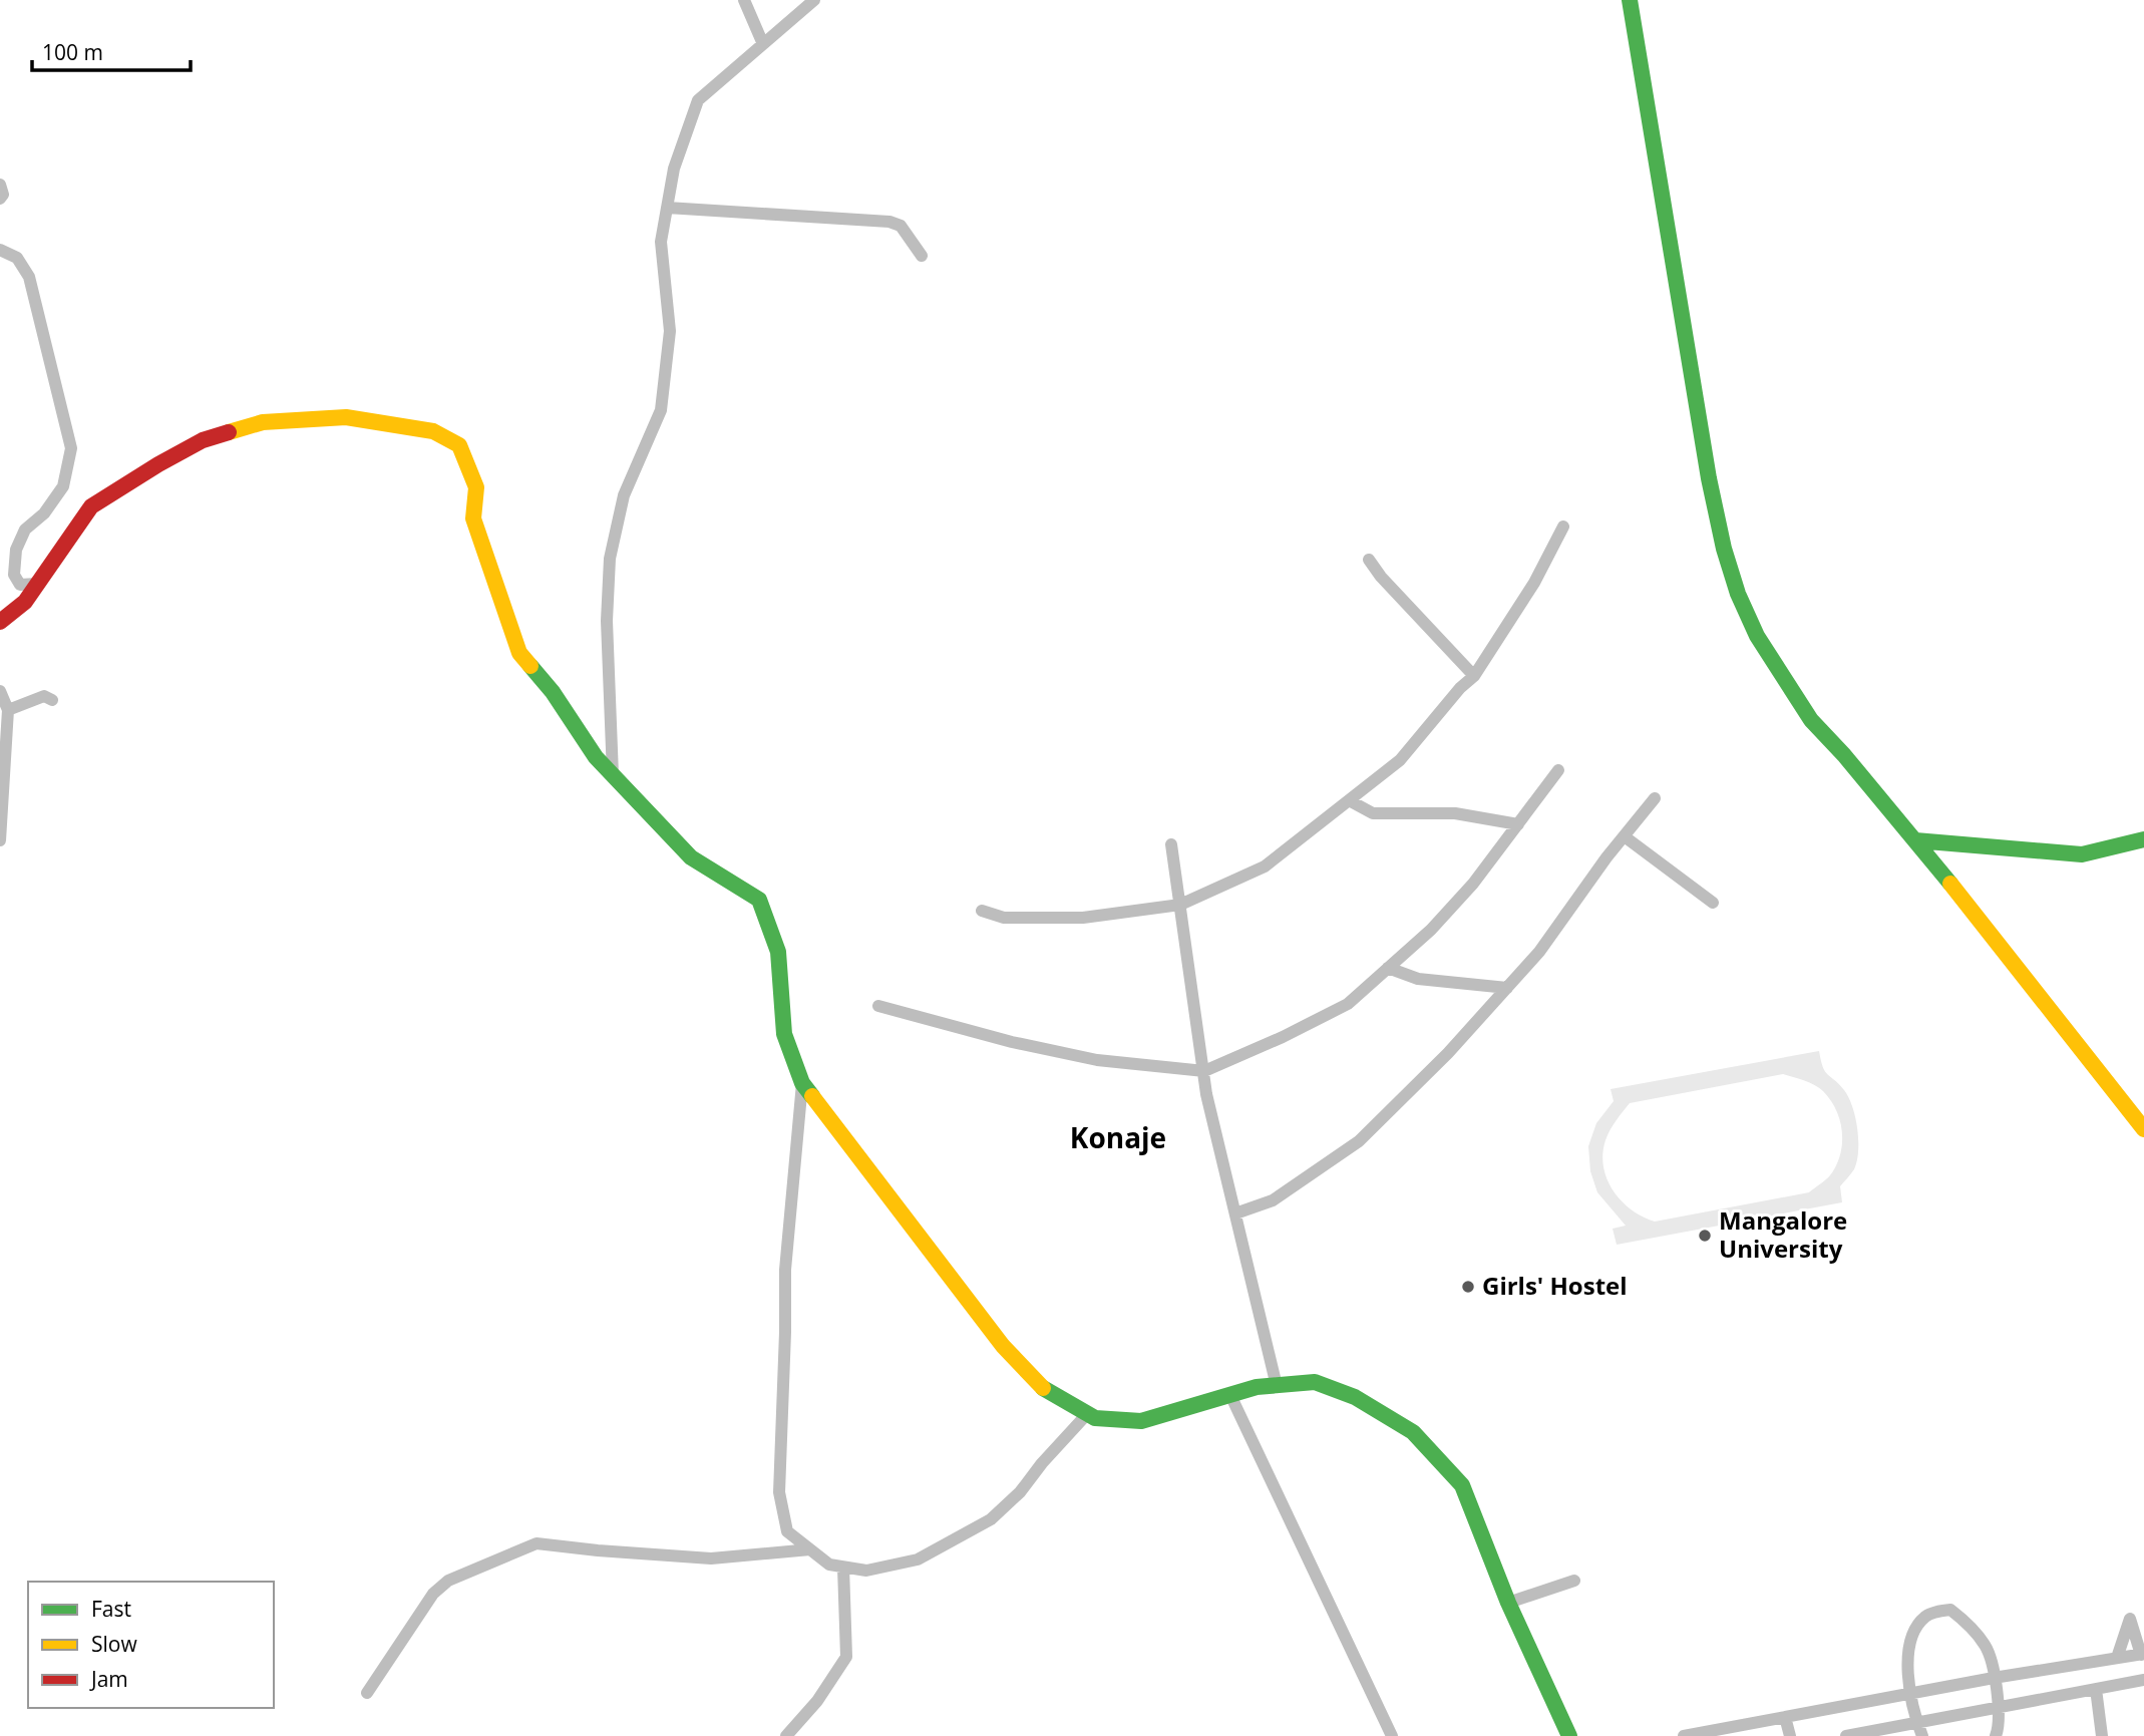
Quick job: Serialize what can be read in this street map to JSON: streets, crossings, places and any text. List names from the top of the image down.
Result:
{
  "districts": ["Konaje"],
  "places": ["Mangalore University", "Girls' Hostel"],
  "legend": ["Fast", "Slow", "Jam"],
  "scale_bar": "100 m"
}
